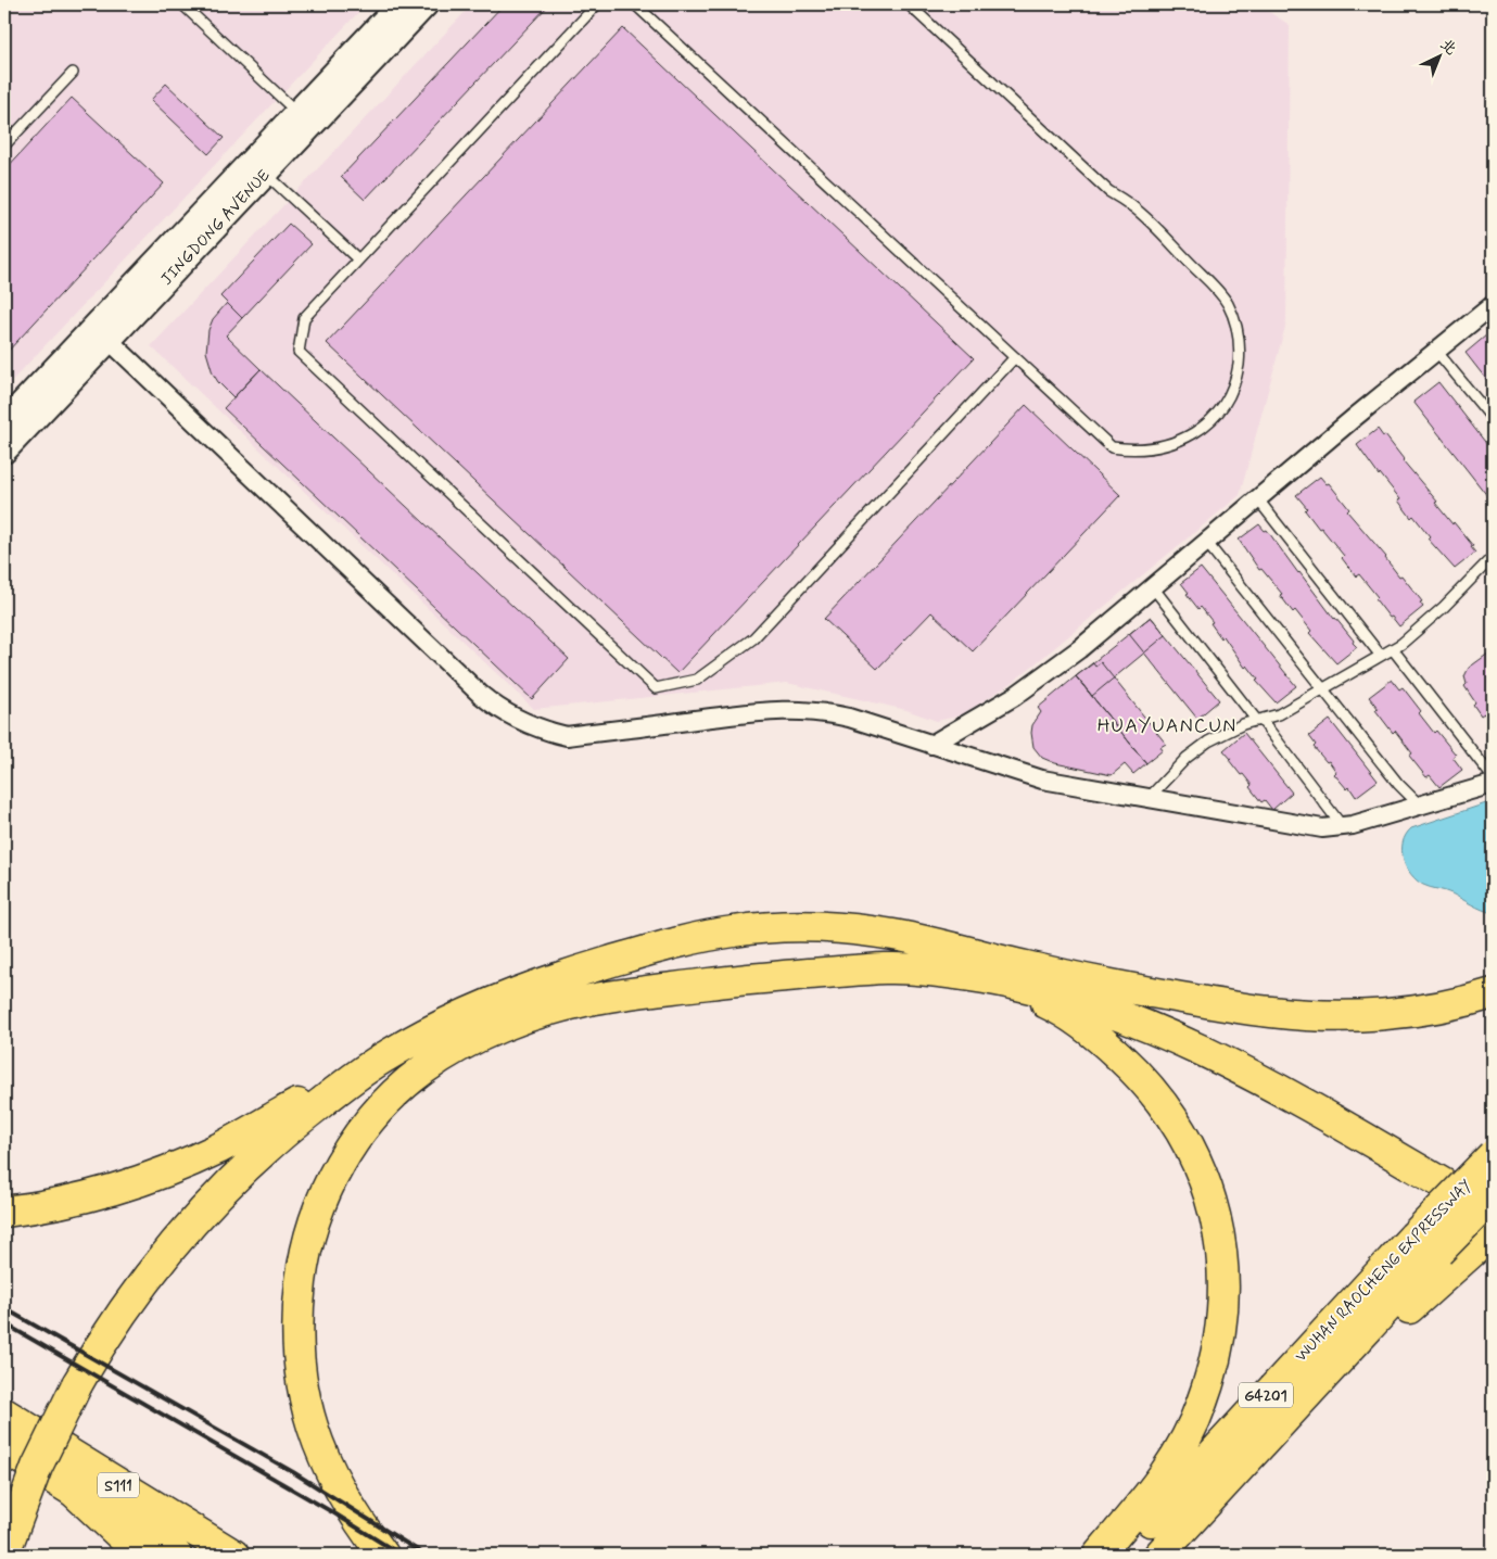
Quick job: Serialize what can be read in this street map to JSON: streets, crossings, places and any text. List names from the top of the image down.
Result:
{
  "streets": {
    "highway": ["WUHAN RAOCHENG EXPRESSWAY", "G4201", "S111"],
    "main road": ["JINGDONG AVENUE"]
  },
  "districts": ["HUAYUANCUN"],
  "north": "top right"
}
